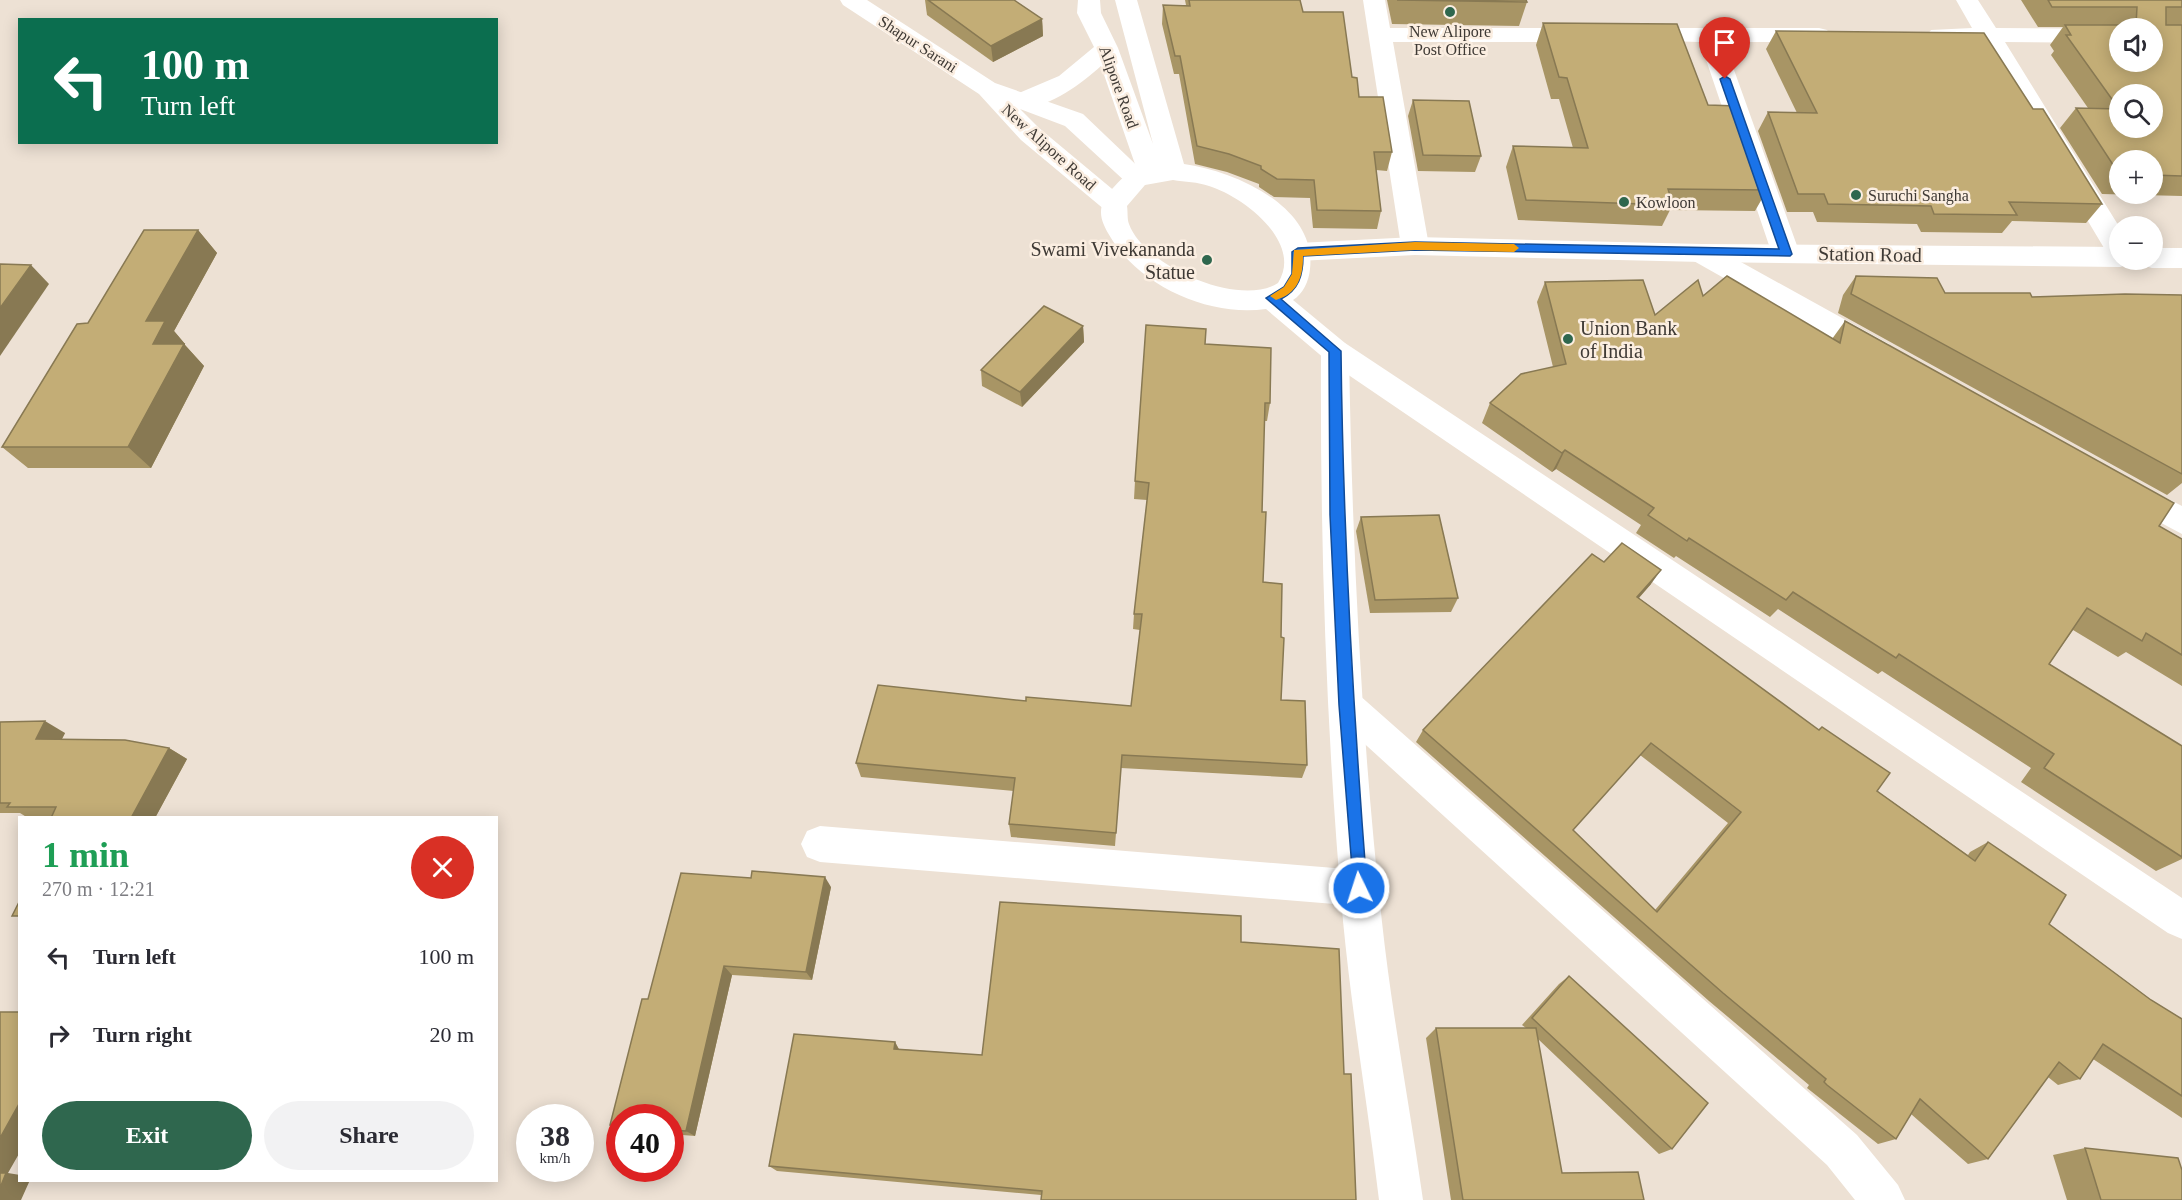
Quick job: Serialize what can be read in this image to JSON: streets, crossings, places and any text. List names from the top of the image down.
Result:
{
  "streets": {
    "street": [
      "Shapur Sarani",
      "Alipore Road",
      "New Alipore Road",
      "Station Road"
    ]
  },
  "crossings": [
    ["Shapur Sarani", "New Alipore Road"],
    ["Alipore Road", "New Alipore Road"],
    ["Alipore Road", "Station Road"],
    ["New Alipore Road", "Station Road"]
  ],
  "places": [
    "New Alipore Post Office",
    "Suruchi Sangha",
    "Kowloon",
    "Swami Vivekananda Statue",
    "Union Bank of India"
  ],
  "page": {
    "map_buttons": ["+", "−"],
    "turn": ["100 m", "Turn left"],
    "heading": ["1 min", "270 m · 12:21"],
    "list": [
      {
        "name": "Turn left",
        "value": "100 m"
      },
      {
        "name": "Turn right",
        "value": "20 m"
      }
    ],
    "buttons": ["Exit", "Share"],
    "speed": "38 km/h",
    "limit": "40"
  }
}
